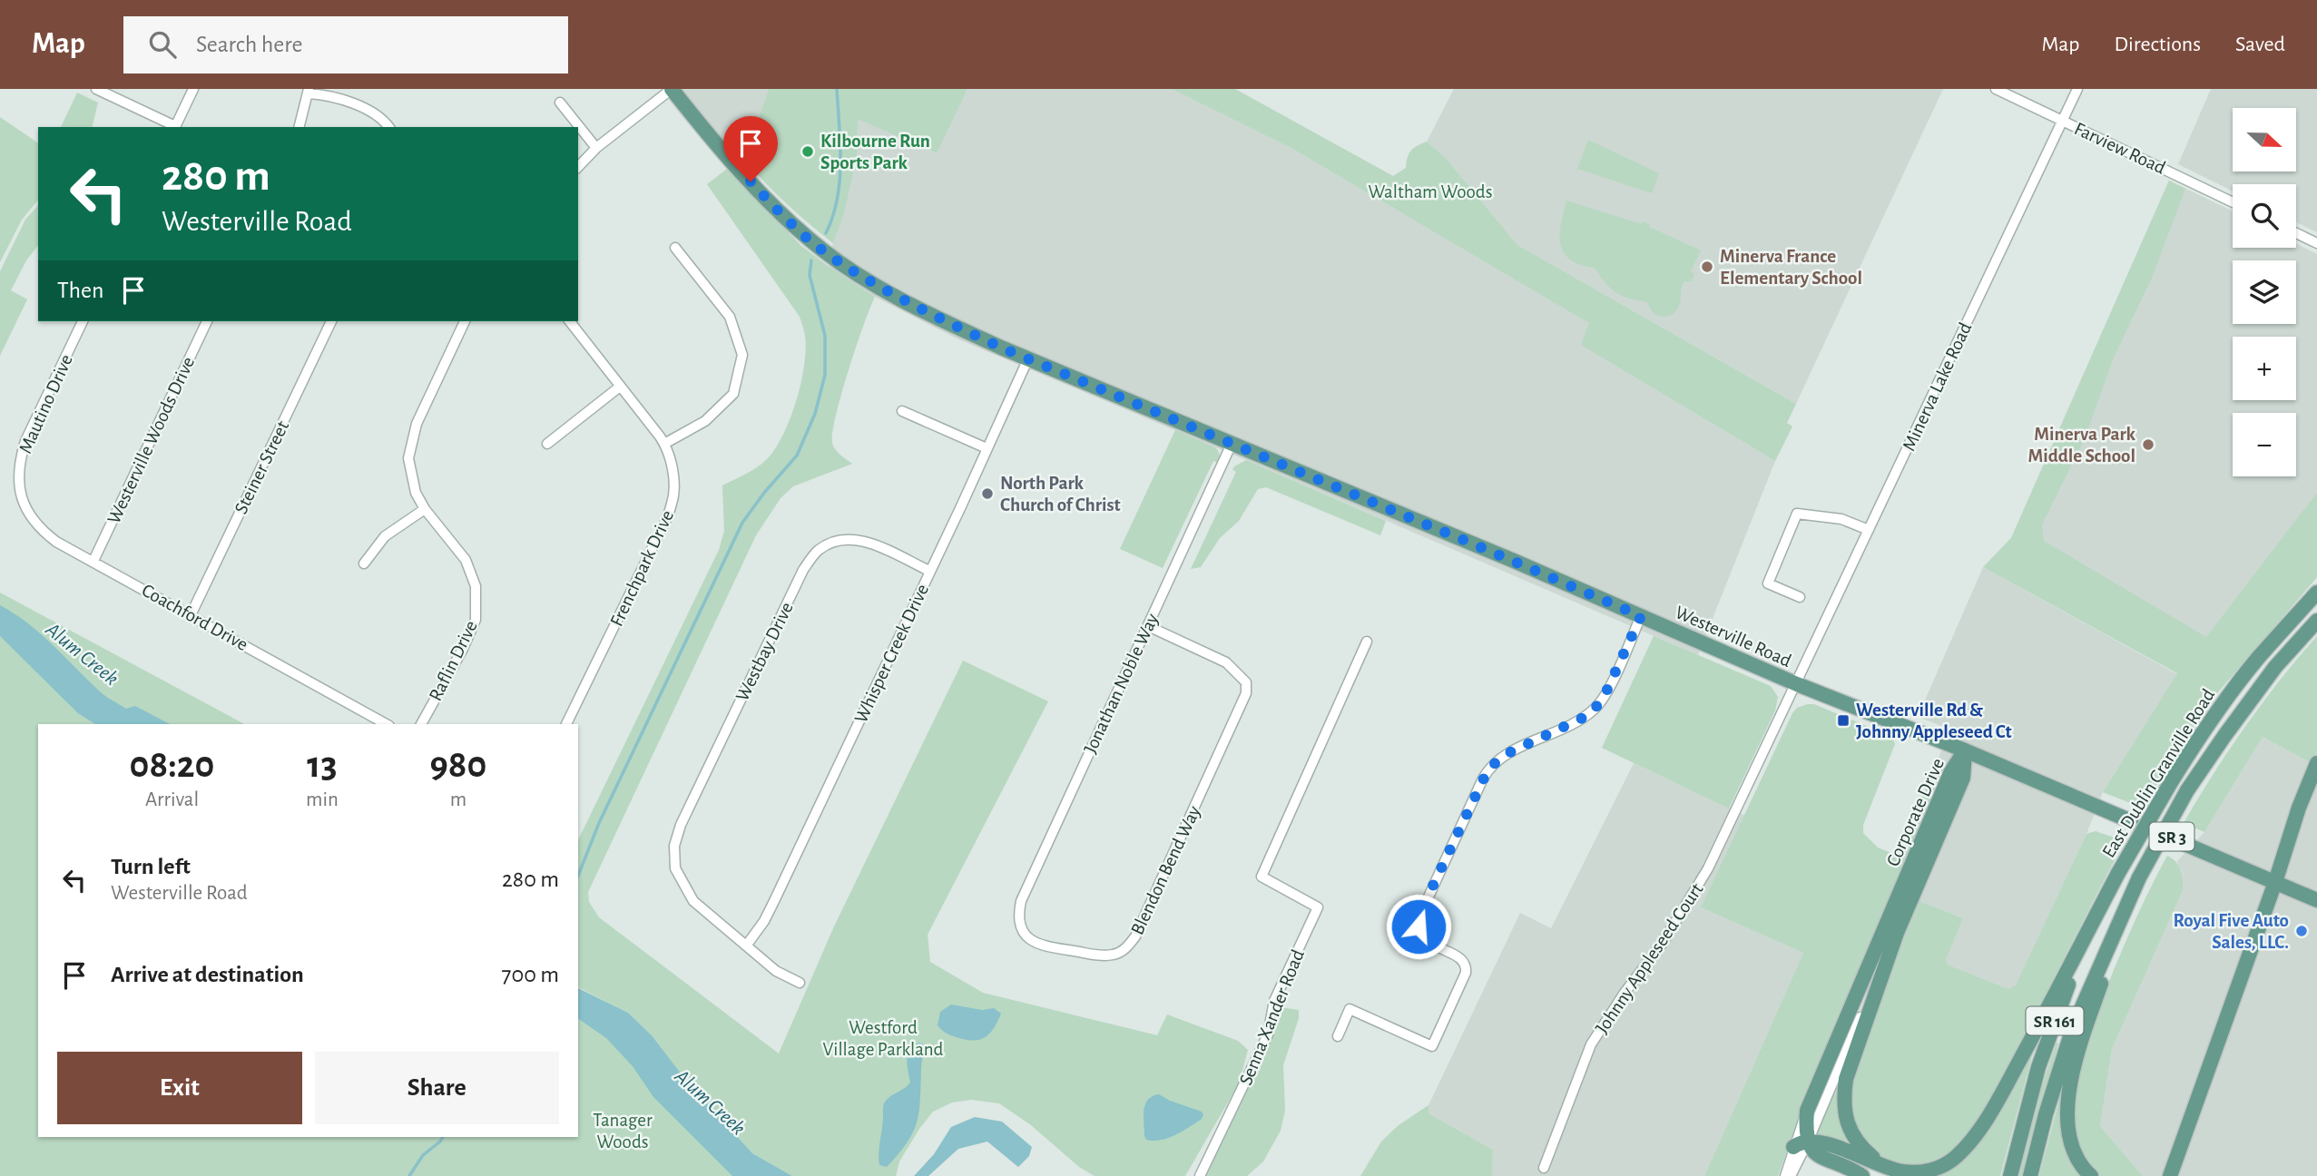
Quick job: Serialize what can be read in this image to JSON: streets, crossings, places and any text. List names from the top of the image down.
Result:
{
  "streets": {
    "main road": [
      "Westerville Road",
      "East Dublin Granville Road",
      "Corporate Drive",
      "SR 3",
      "SR 161"
    ],
    "street": [
      "Farview Road",
      "Minerva Lake Road",
      "Mautino Drive",
      "Westerville Woods Drive",
      "Steiner Street",
      "Frenchpark Drive",
      "Coachford Drive",
      "Westbay Drive",
      "Whisper Creek Drive",
      "Raflin Drive",
      "Jonathan Noble Way",
      "Blendon Bend Way",
      "Johnny Appleseed Court",
      "Senna Xander Road"
    ]
  },
  "crossings": [
    ["Farview Road", "Minerva Lake Road"],
    ["Minerva Lake Road", "Westerville Road"],
    ["Minerva Lake Road", "Johnny Appleseed Court"],
    ["Mautino Drive", "Coachford Drive"],
    ["Westerville Woods Drive", "Coachford Drive"],
    ["Steiner Street", "Coachford Drive"],
    ["Westerville Road", "Whisper Creek Drive"],
    ["Westerville Road", "Jonathan Noble Way"],
    ["Westerville Road", "Corporate Drive"],
    ["Westerville Road", "Johnny Appleseed Court"],
    ["Westbay Drive", "Whisper Creek Drive"],
    ["Jonathan Noble Way", "Blendon Bend Way"]
  ],
  "water": ["Alum Creek"],
  "parks": ["Waltham Woods", "Westford Village Parkland", "Tanager Woods"],
  "places": {
    "other": [
      "Kilbourne Run Sports Park",
      "Minerva France Elementary School",
      "Minerva Park Middle School",
      "North Park Church of Christ",
      "Royal Five Auto Sales, LLC."
    ],
    "transit": ["Westerville Rd & Johnny Appleseed Ct"]
  },
  "north": "right",
  "page": {
    "header": "Map",
    "search": "Search here",
    "nav": ["Map", "Directions", "Saved"],
    "map_buttons": ["+", "−"],
    "turn": ["280 m", "Westerville Road"],
    "then": "Then",
    "eta": [
      "08:20",
      "Arrival",
      "13",
      "min",
      "980",
      "m"
    ],
    "list": [
      {
        "name": "Turn left",
        "note": "Westerville Road",
        "value": "280 m"
      },
      {
        "name": "Arrive at destination",
        "value": "700 m"
      }
    ],
    "buttons": ["Exit", "Share"]
  }
}
